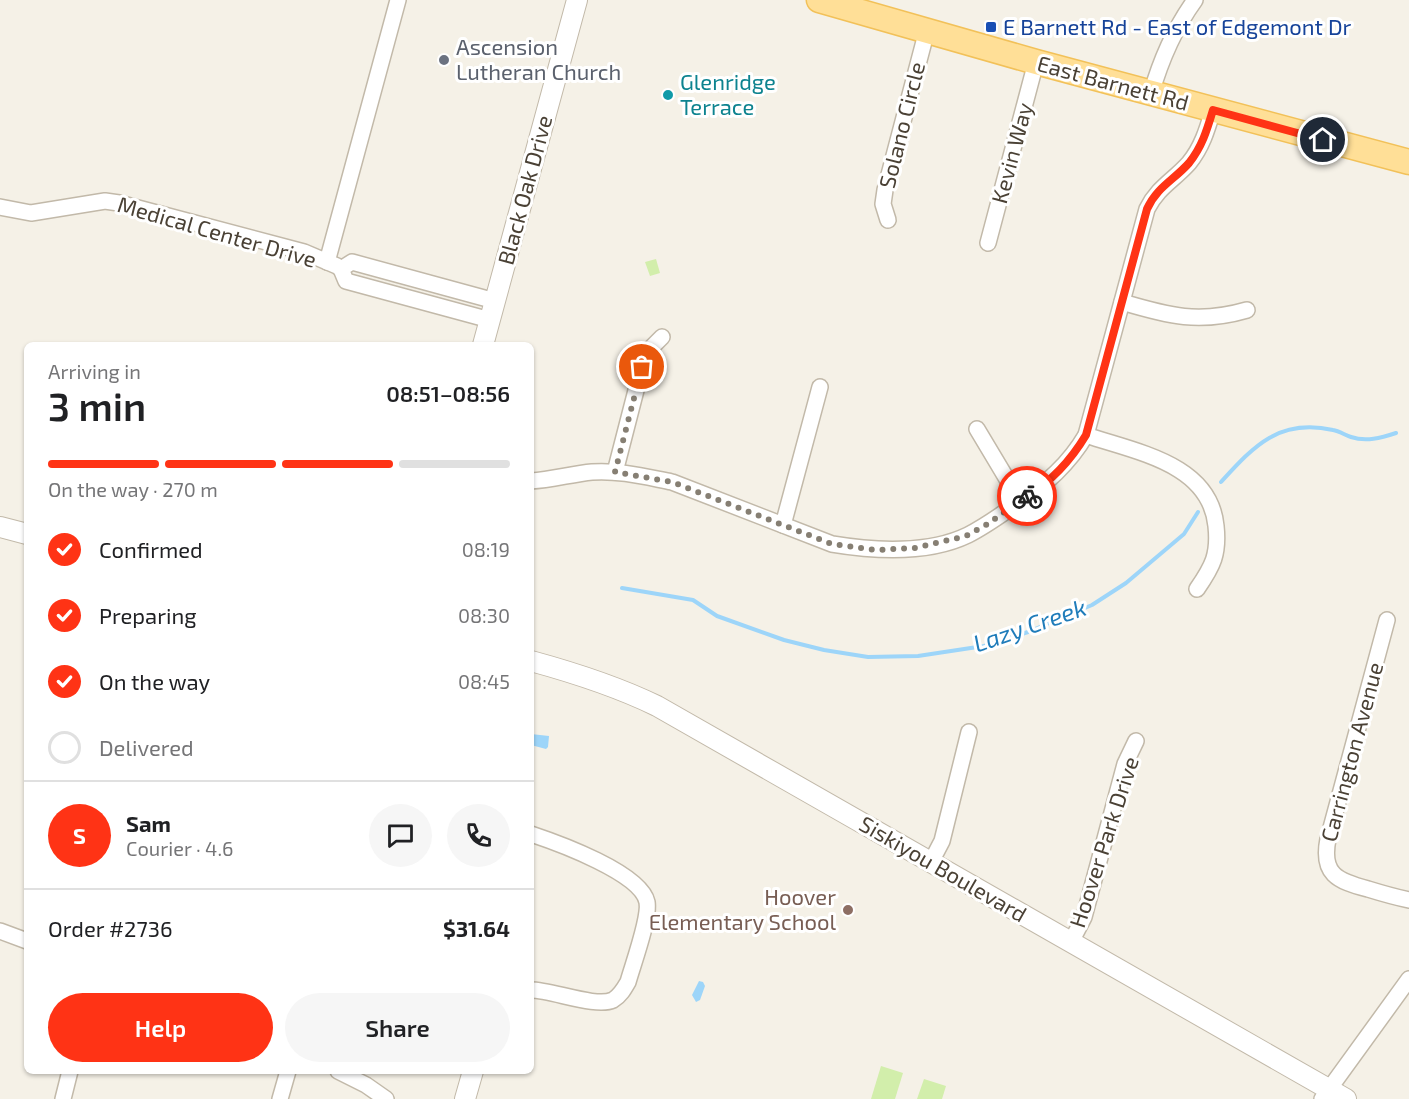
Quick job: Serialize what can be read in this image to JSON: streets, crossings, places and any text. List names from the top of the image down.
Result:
{
  "streets": {
    "main road": ["East Barnett Rd"],
    "street": [
      "Solano Circle",
      "Kevin Way",
      "Black Oak Drive",
      "Medical Center Drive",
      "Carrington Avenue",
      "Hoover Park Drive",
      "Siskiyou Boulevard"
    ]
  },
  "crossings": [
    ["East Barnett Rd", "Solano Circle"],
    ["East Barnett Rd", "Kevin Way"],
    ["Black Oak Drive", "Medical Center Drive"],
    ["Hoover Park Drive", "Siskiyou Boulevard"]
  ],
  "water": ["Lazy Creek"],
  "places": {
    "transit": ["E Barnett Rd - East of Edgemont Dr"],
    "other": ["Ascension Lutheran Church", "Glenridge Terrace", "Hoover Elementary School"]
  },
  "page": {
    "heading": ["3 min", "Arriving in", "08:51–08:56"],
    "panel": [
      "Sam",
      "Courier · 4.6",
      "Order #2736",
      "$31.64"
    ],
    "bar": "On the way · 270 m",
    "list": [
      ["Confirmed", "08:19"],
      ["Preparing", "08:30"],
      ["On the way", "08:45"],
      "Delivered"
    ],
    "round": "S",
    "buttons": ["Help", "Share"]
  }
}
